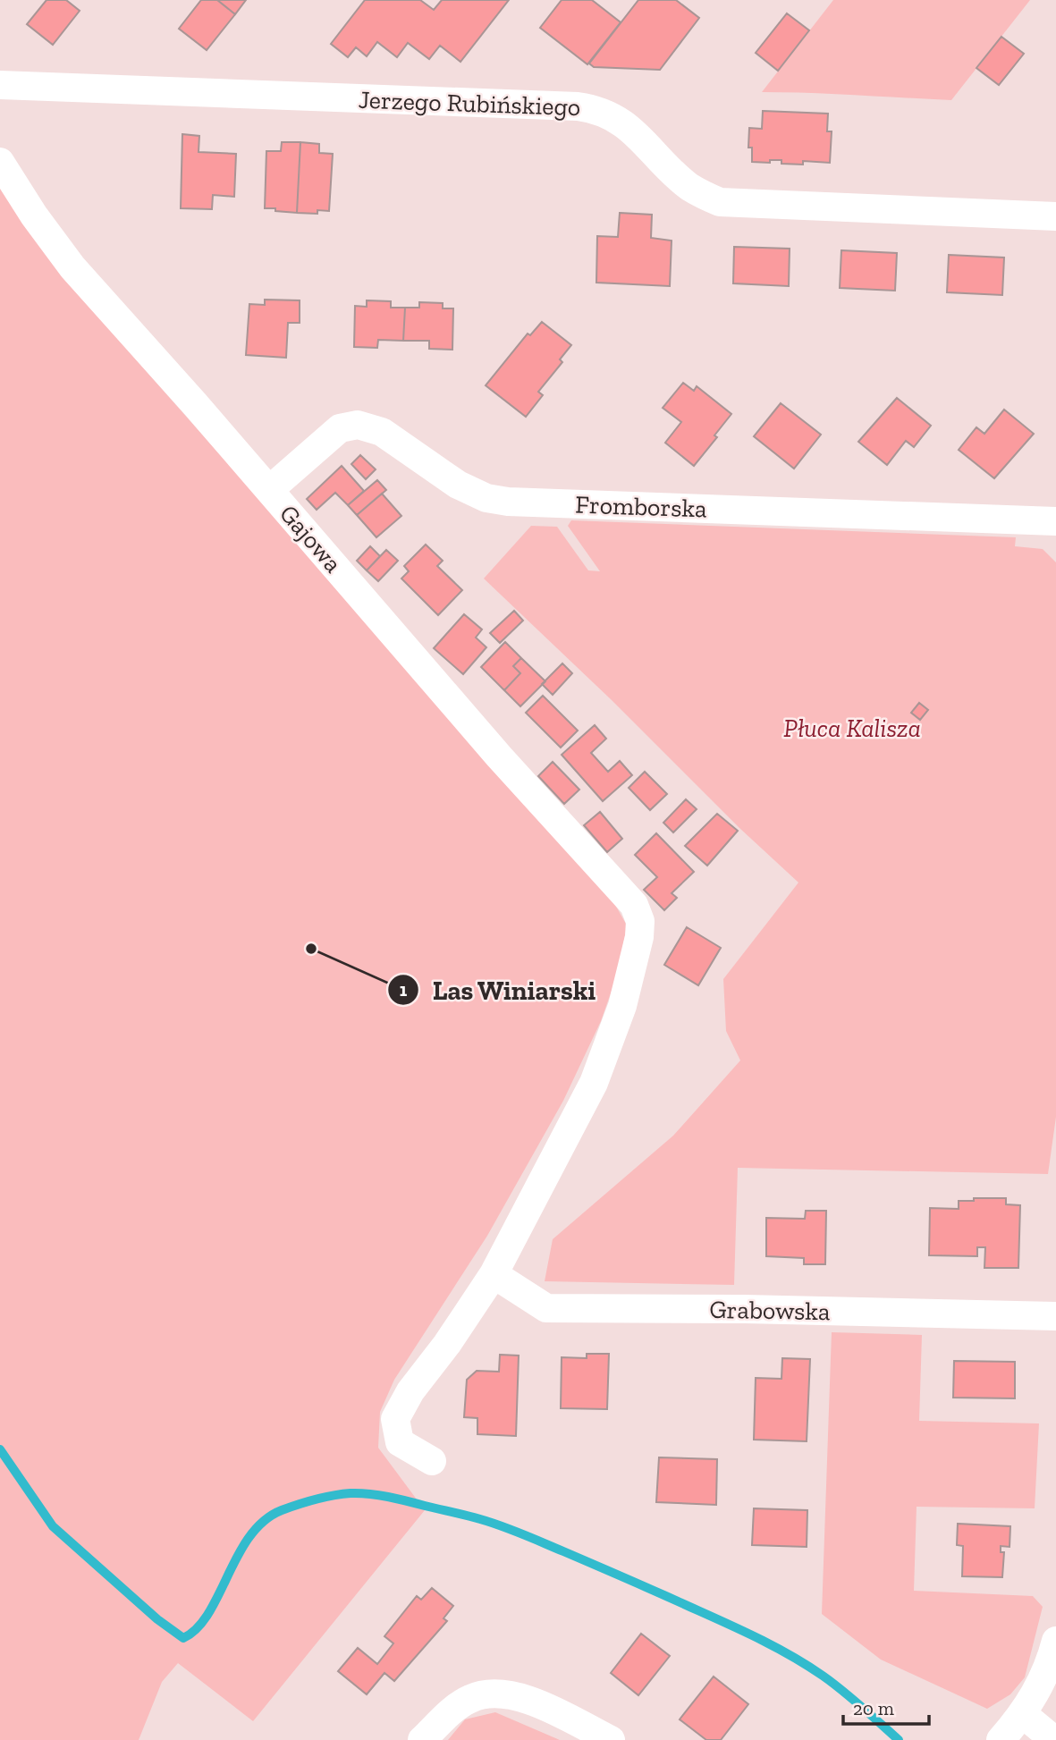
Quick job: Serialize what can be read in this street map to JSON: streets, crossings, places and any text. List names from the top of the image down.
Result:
{
  "streets": {
    "street": [
      "Jerzego Rubińskiego",
      "Fromborska",
      "Gajowa",
      "Grabowska"
    ]
  },
  "crossings": [
    ["Fromborska", "Gajowa"],
    ["Gajowa", "Grabowska"]
  ],
  "parks": ["Płuca Kalisza"],
  "places": ["Las Winiarski"],
  "scale_bar": "20 m"
}
